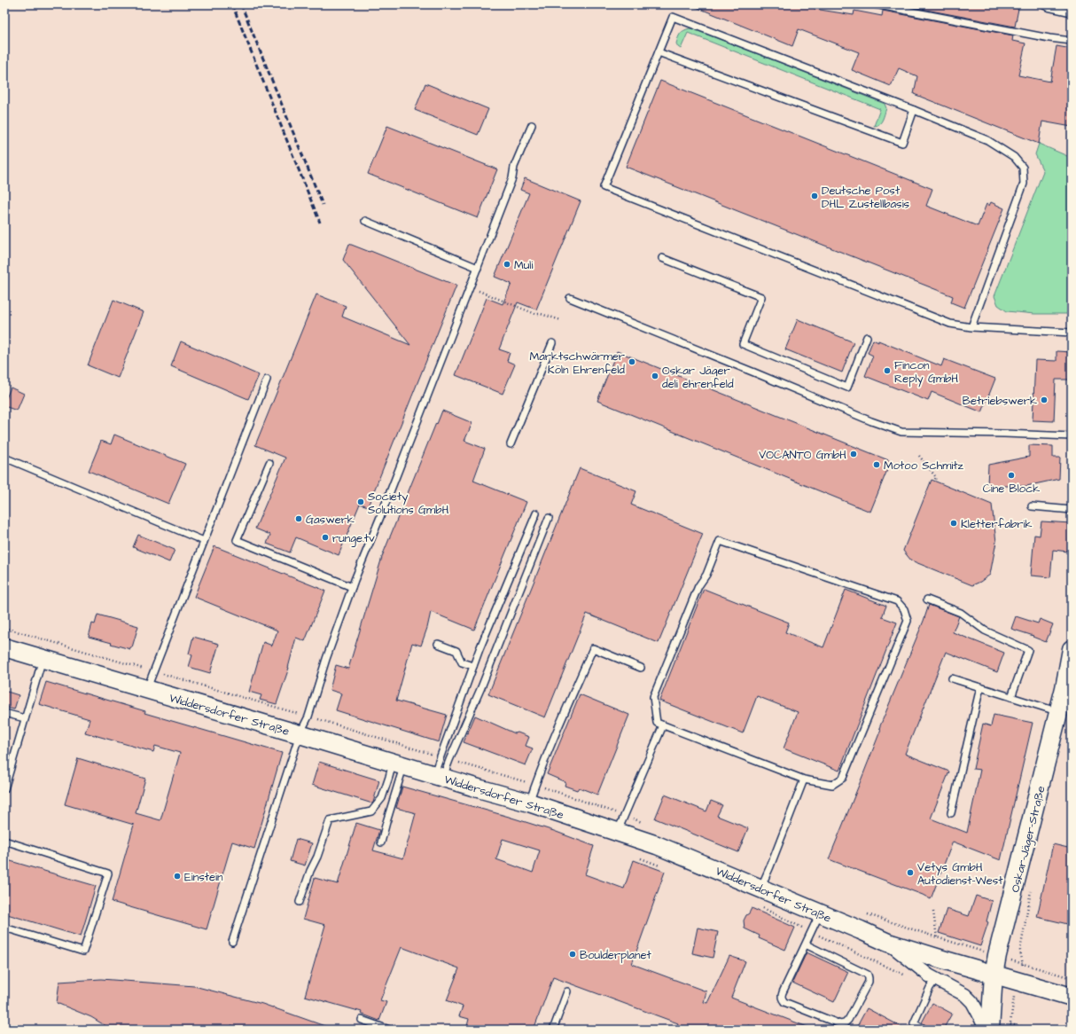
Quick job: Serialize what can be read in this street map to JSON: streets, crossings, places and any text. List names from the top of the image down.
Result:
{
  "streets": {
    "main road": ["Widdersdorfer Straße", "Oskar-Jäger-Straße"]
  },
  "crossings": [
    ["Widdersdorfer Straße", "Oskar-Jäger-Straße"]
  ],
  "places": [
    "Deutsche Post DHL Zustellbasis",
    "Muli",
    "Marktschwärmer Köln Ehrenfeld",
    "Fincon Reply GmbH",
    "Oskar Jäger deli ehrenfeld",
    "Betriebswerk",
    "VOCANTO GmbH",
    "Motoo Schmitz",
    "Cine Block",
    "Society Solutions GmbH",
    "Gaswerk",
    "Kletterfabrik",
    "runge.tv",
    "Vetys GmbH Autodienst-West",
    "Einstein",
    "Boulderplanet"
  ]
}
